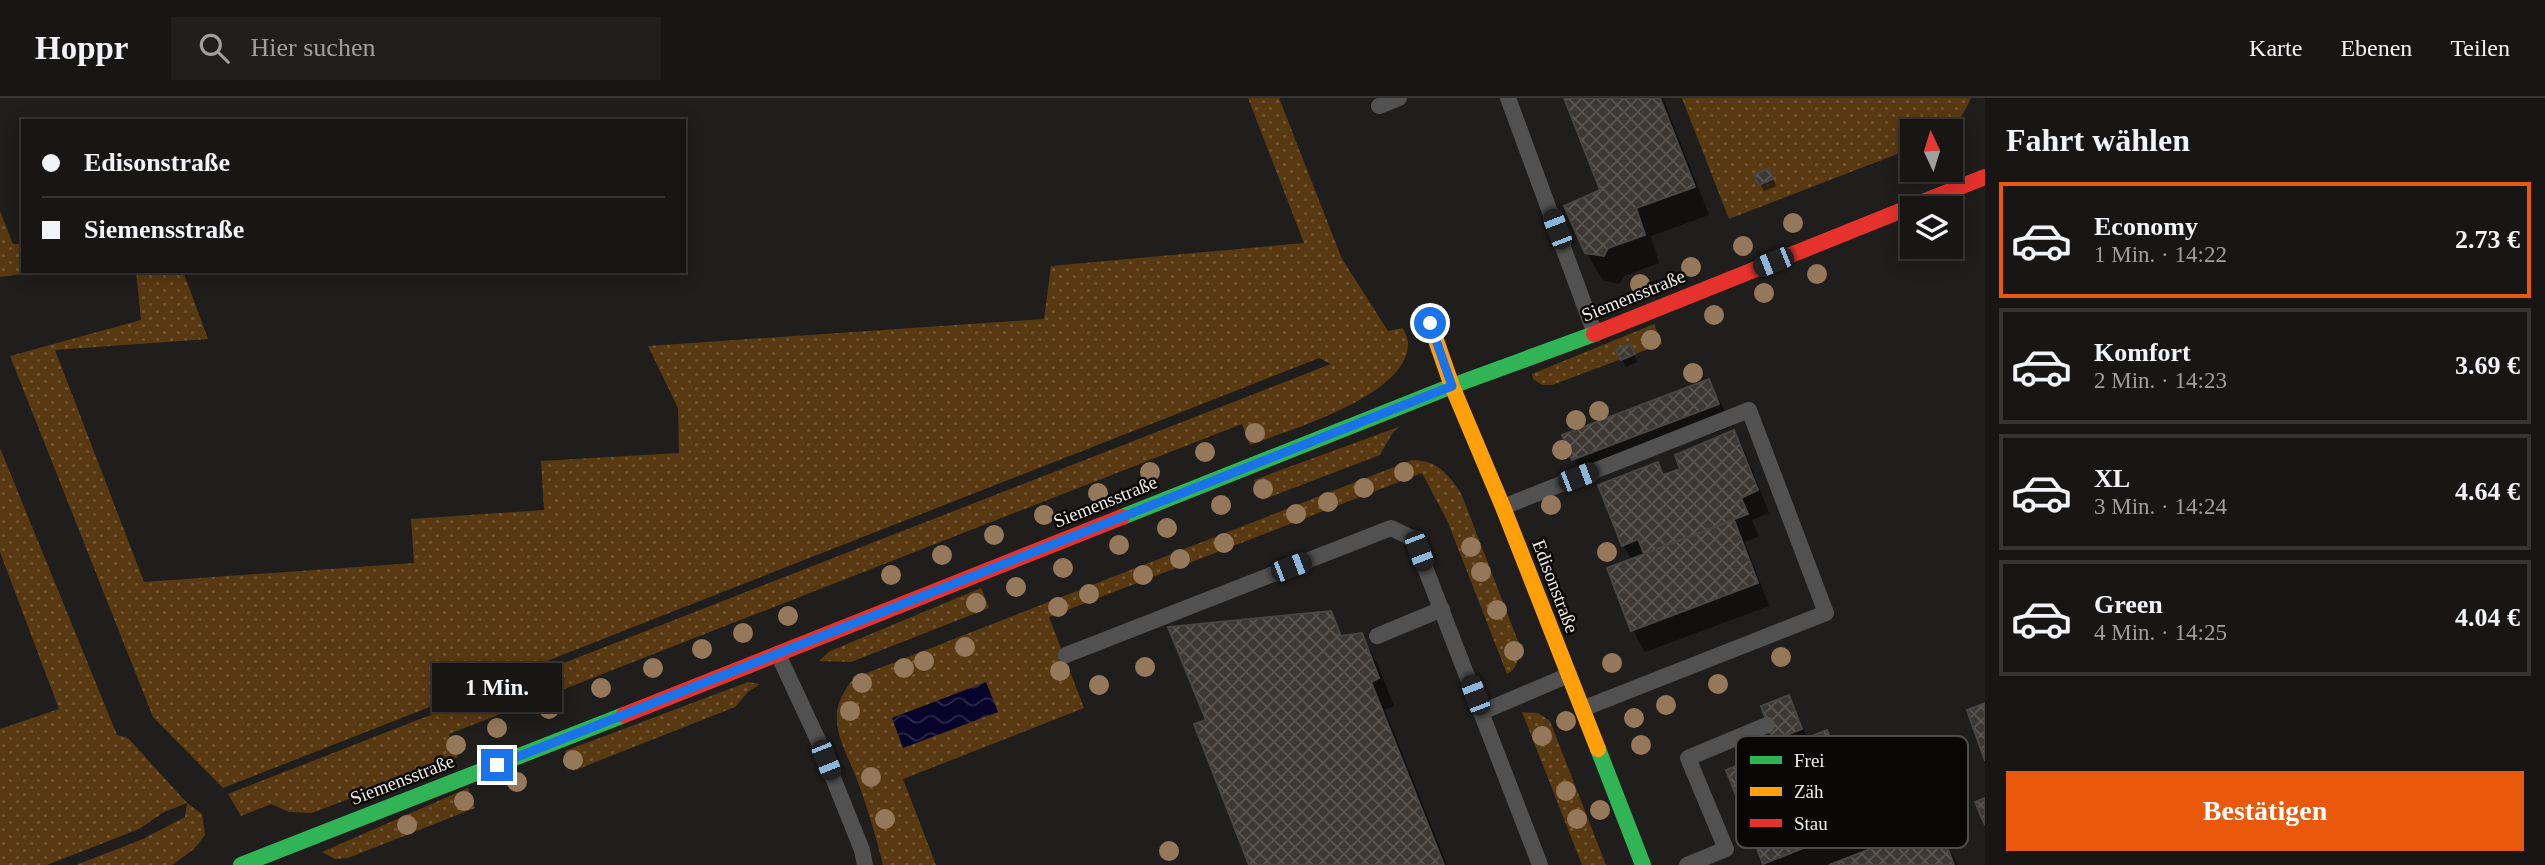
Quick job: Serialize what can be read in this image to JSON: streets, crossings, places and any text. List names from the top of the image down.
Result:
{
  "streets": {
    "street": ["Siemensstraße", "Edisonstraße"]
  },
  "crossings": [
    ["Siemensstraße", "Edisonstraße"]
  ],
  "legend": ["Frei", "Zäh", "Stau"],
  "north": "top",
  "page": {
    "header": "Hoppr",
    "search": "Hier suchen",
    "nav": ["Karte", "Ebenen", "Teilen"],
    "heading": "Fahrt wählen",
    "banner": ["Edisonstraße", "Siemensstraße"],
    "list": [
      {
        "name": "Economy",
        "note": "1 Min. · 14:22",
        "value": "2.73 €"
      },
      {
        "name": "Komfort",
        "note": "2 Min. · 14:23",
        "value": "3.69 €"
      },
      {
        "name": "XL",
        "note": "3 Min. · 14:24",
        "value": "4.64 €"
      },
      {
        "name": "Green",
        "note": "4 Min. · 14:25",
        "value": "4.04 €"
      }
    ],
    "bubble": "1 Min.",
    "buttons": "Bestätigen"
  }
}
